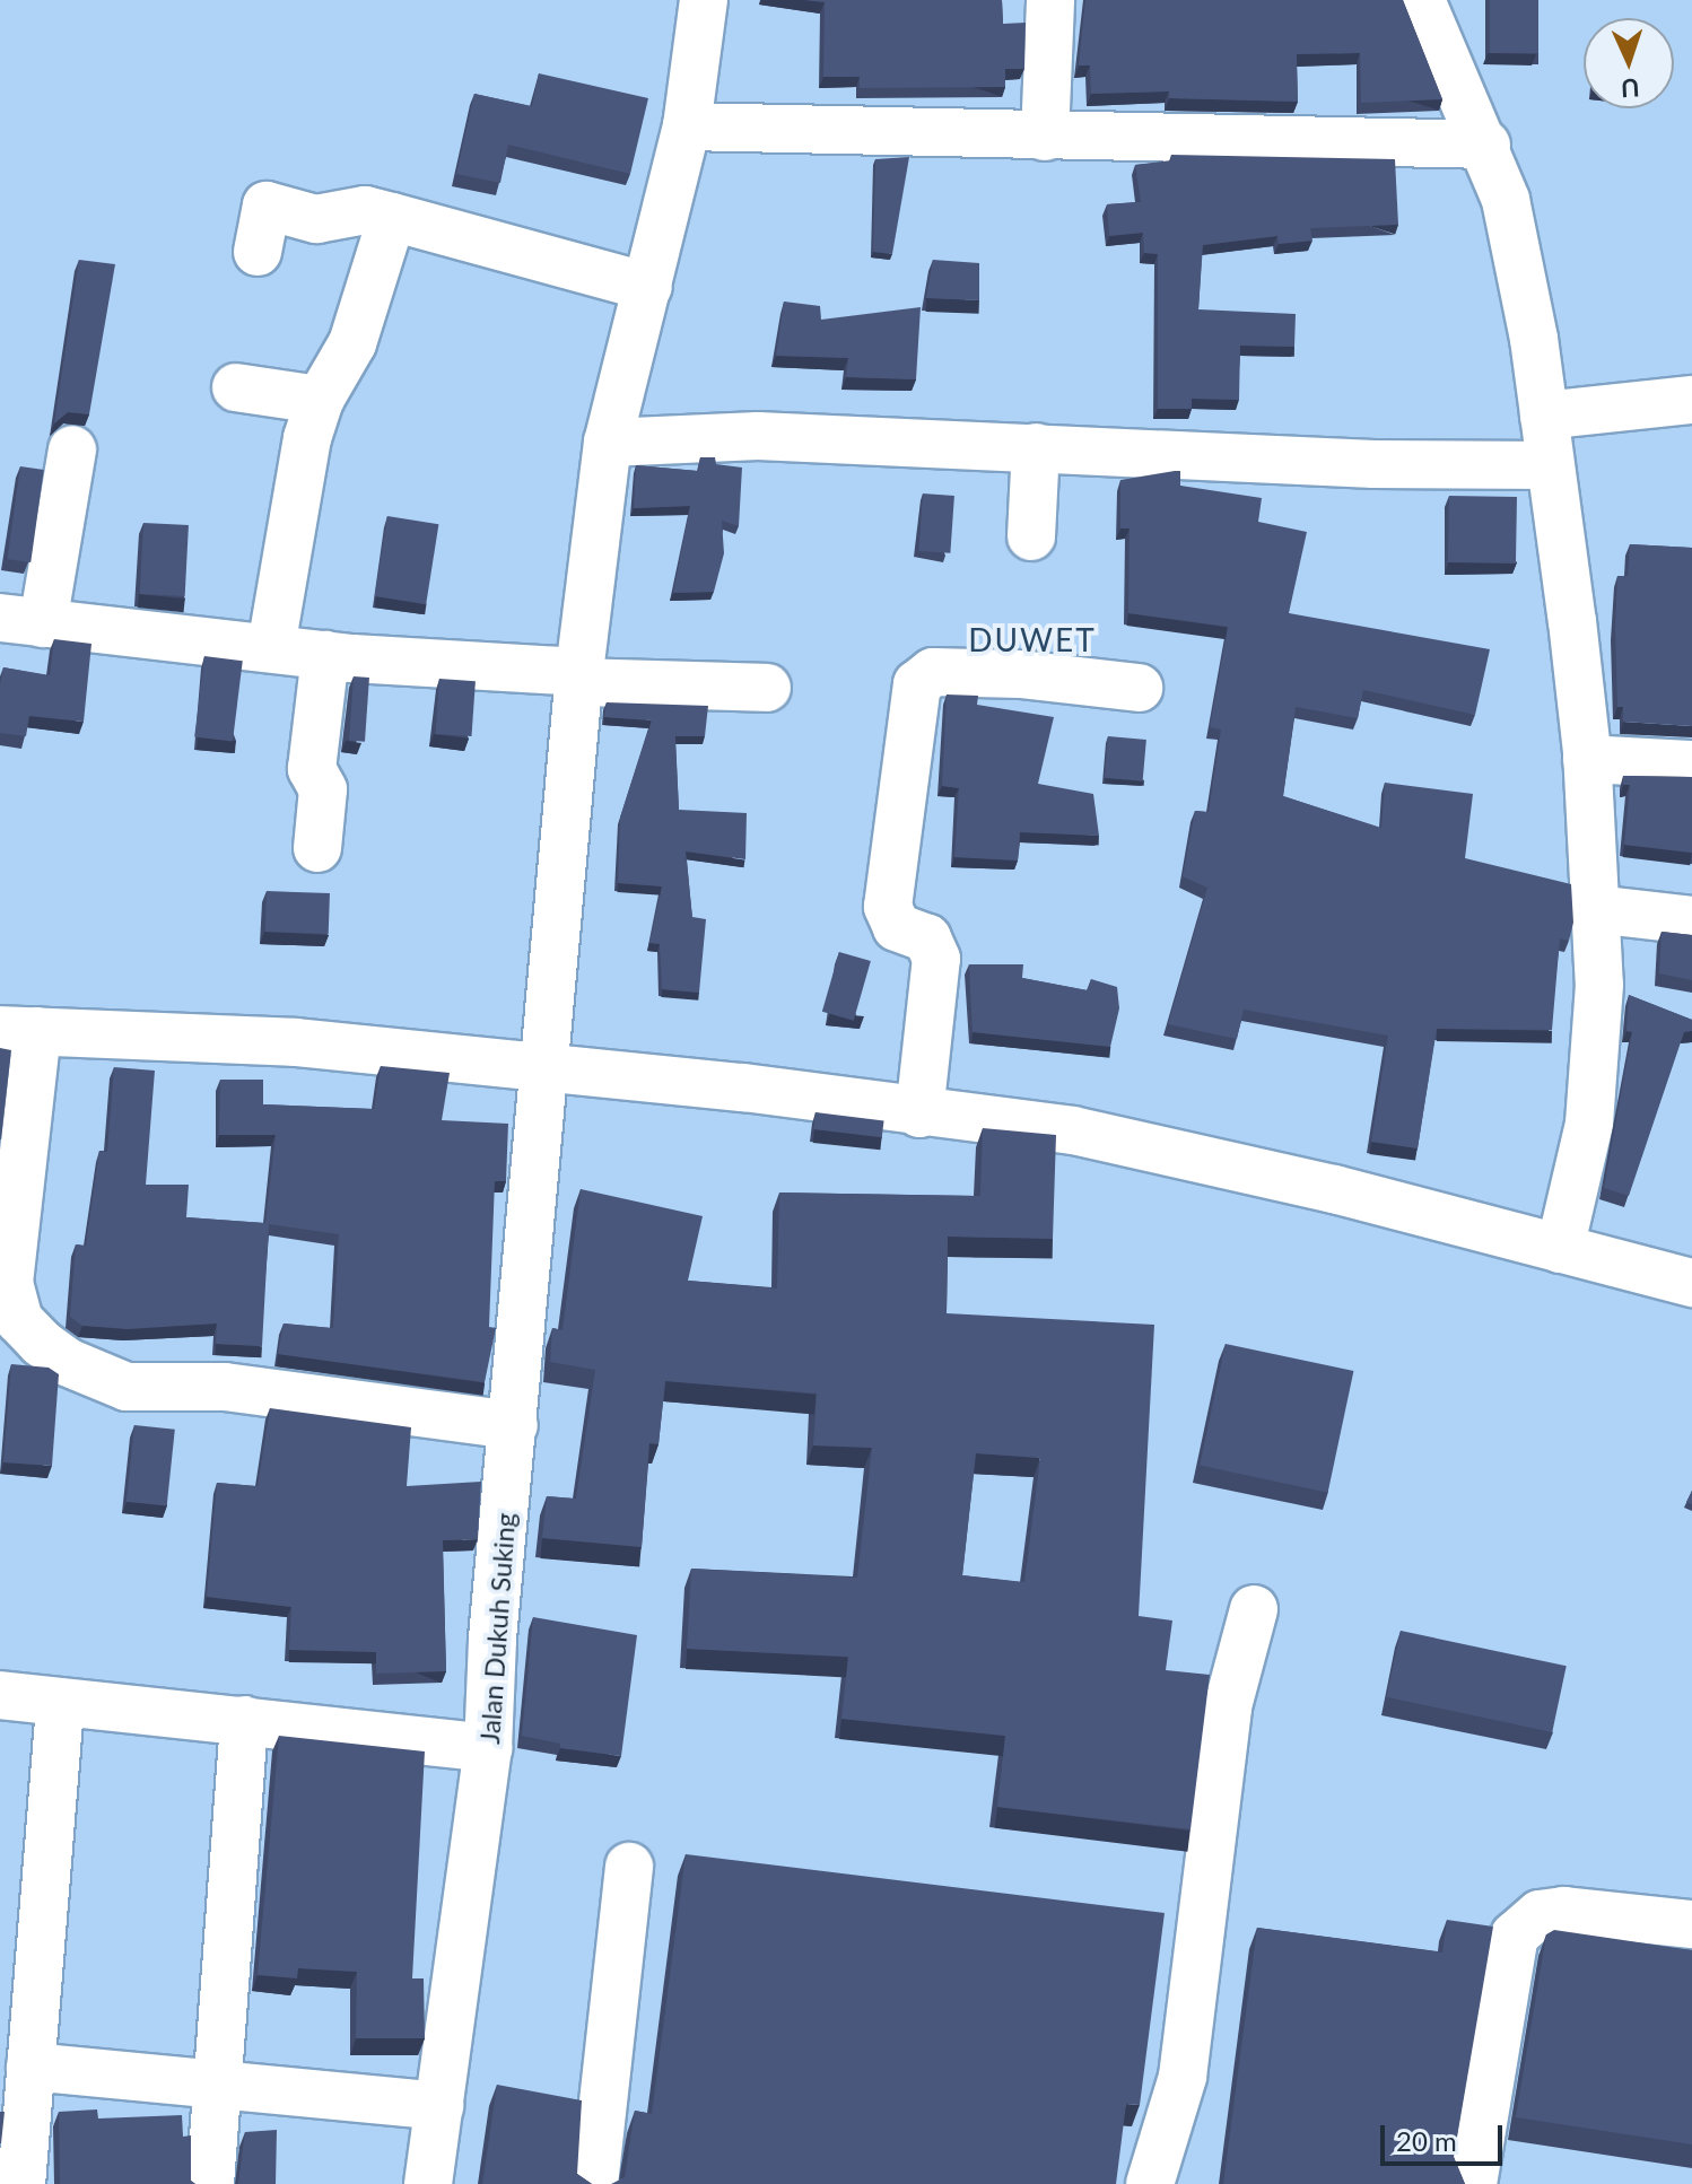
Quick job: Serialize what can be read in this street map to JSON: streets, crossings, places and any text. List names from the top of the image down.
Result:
{
  "streets": {
    "street": ["Jalan Dukuh Suking"]
  },
  "districts": ["DUWET"],
  "scale_bar": "20 m",
  "north": "bottom"
}
